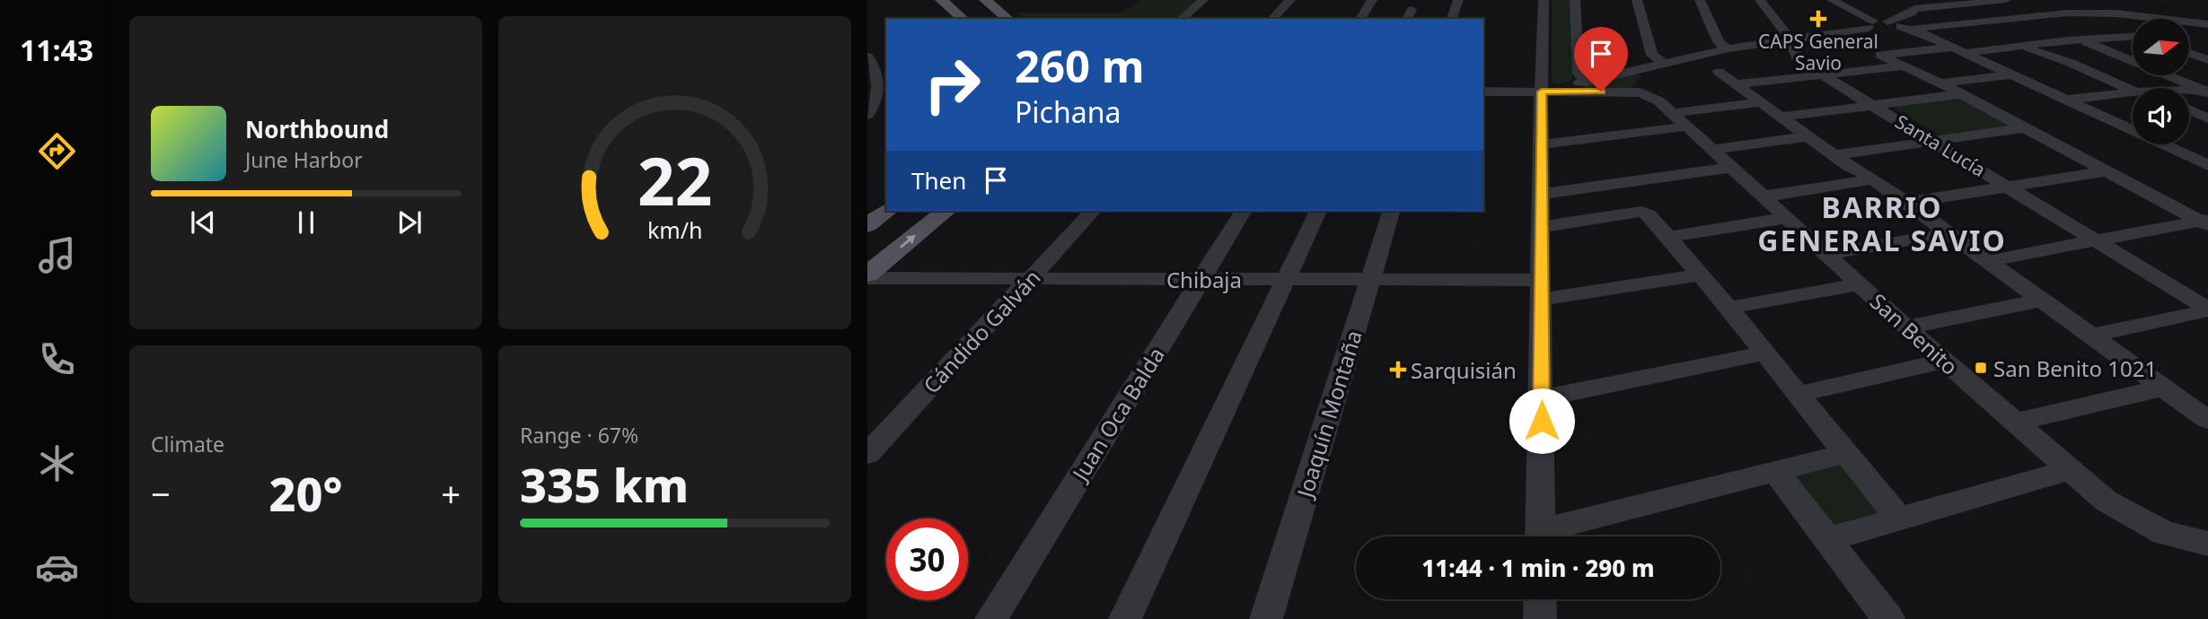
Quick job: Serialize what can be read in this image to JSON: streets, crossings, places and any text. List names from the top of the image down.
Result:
{
  "streets": {
    "street": [
      "Santa Lucía",
      "Chibaja",
      "Cándido Galván",
      "San Benito",
      "Juan Oca Balda",
      "Joaquín Montaña"
    ]
  },
  "crossings": [
    ["Chibaja", "Cándido Galván"],
    ["Chibaja", "Juan Oca Balda"],
    ["Chibaja", "Joaquín Montaña"]
  ],
  "districts": ["BARRIO GENERAL SAVIO"],
  "places": {
    "health": ["CAPS General Savio", "Sarquisián"],
    "transit": ["San Benito 1021"]
  },
  "north": "right",
  "page": {
    "tabs": "11:43",
    "turn": ["260 m", "Pichana"],
    "song": ["Northbound", "June Harbor"],
    "then": "Then",
    "tile": [
      "Climate",
      ["Range · 67%", "335 km"]
    ],
    "heat": ["−", "20°", "+"],
    "limit": "30",
    "trip": "11:44 · 1 min · 290 m",
    "gauge": ["22", "km/h"]
  }
}
